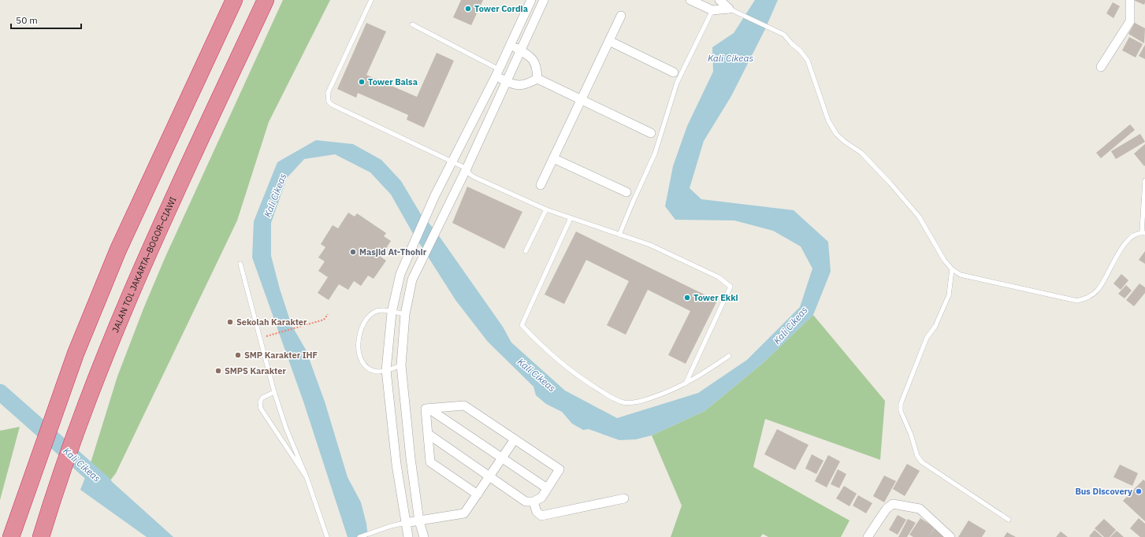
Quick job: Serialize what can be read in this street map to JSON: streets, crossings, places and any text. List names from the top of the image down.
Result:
{
  "streets": {
    "highway": ["JALAN TOL JAKARTA–BOGOR–CIAWI"]
  },
  "water": ["Kali Cikeas"],
  "places": [
    "Tower Cordia",
    "Tower Balsa",
    "Masjid At-Thohir",
    "Tower Ekki",
    "Sekolah Karakter",
    "SMP Karakter IHF",
    "SMPS Karakter",
    "Bus Discovery"
  ],
  "scale_bar": "50 m"
}
